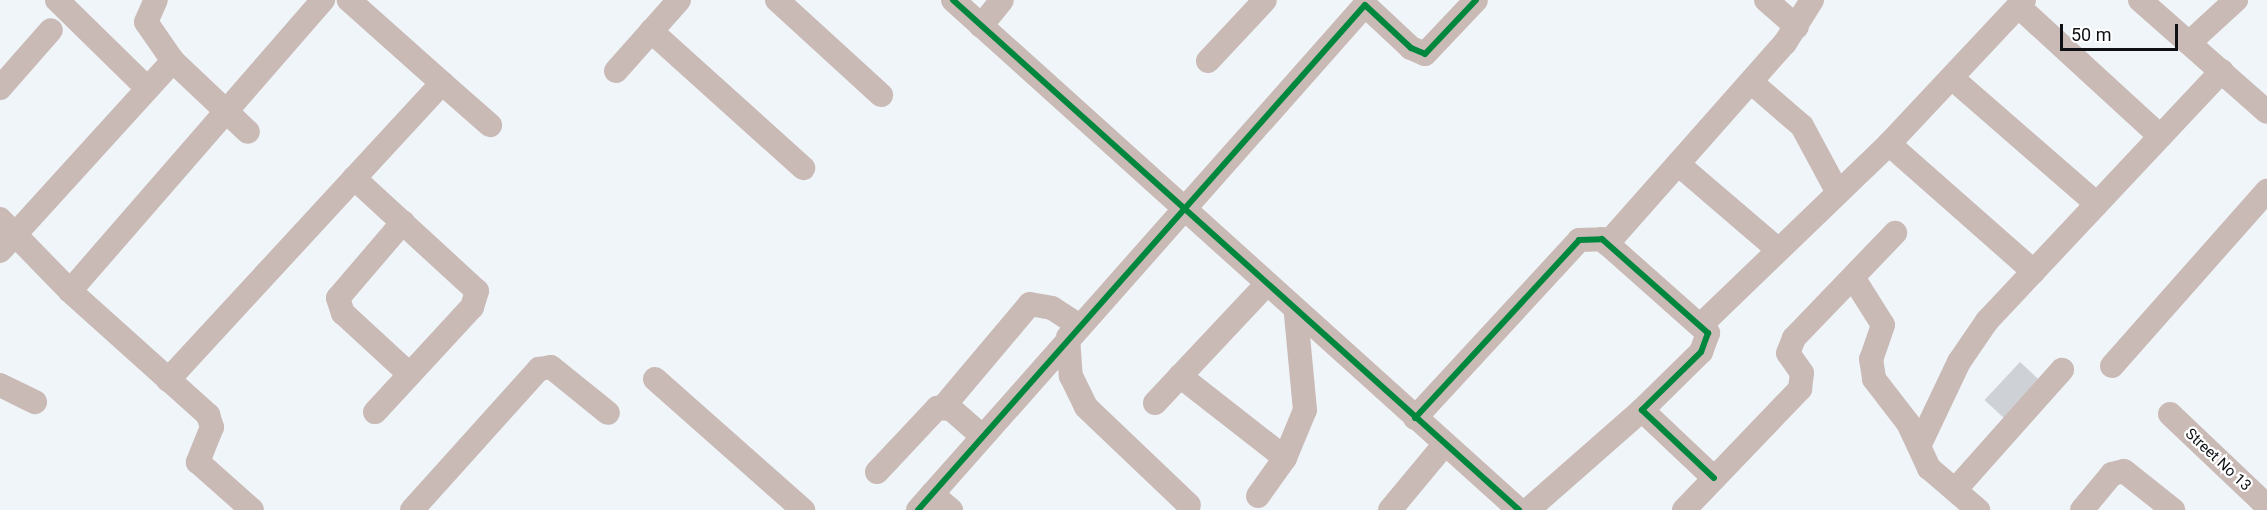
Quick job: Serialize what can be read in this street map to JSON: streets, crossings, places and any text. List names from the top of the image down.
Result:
{
  "streets": {
    "street": ["Street No 13"]
  },
  "scale_bar": "50 m"
}
